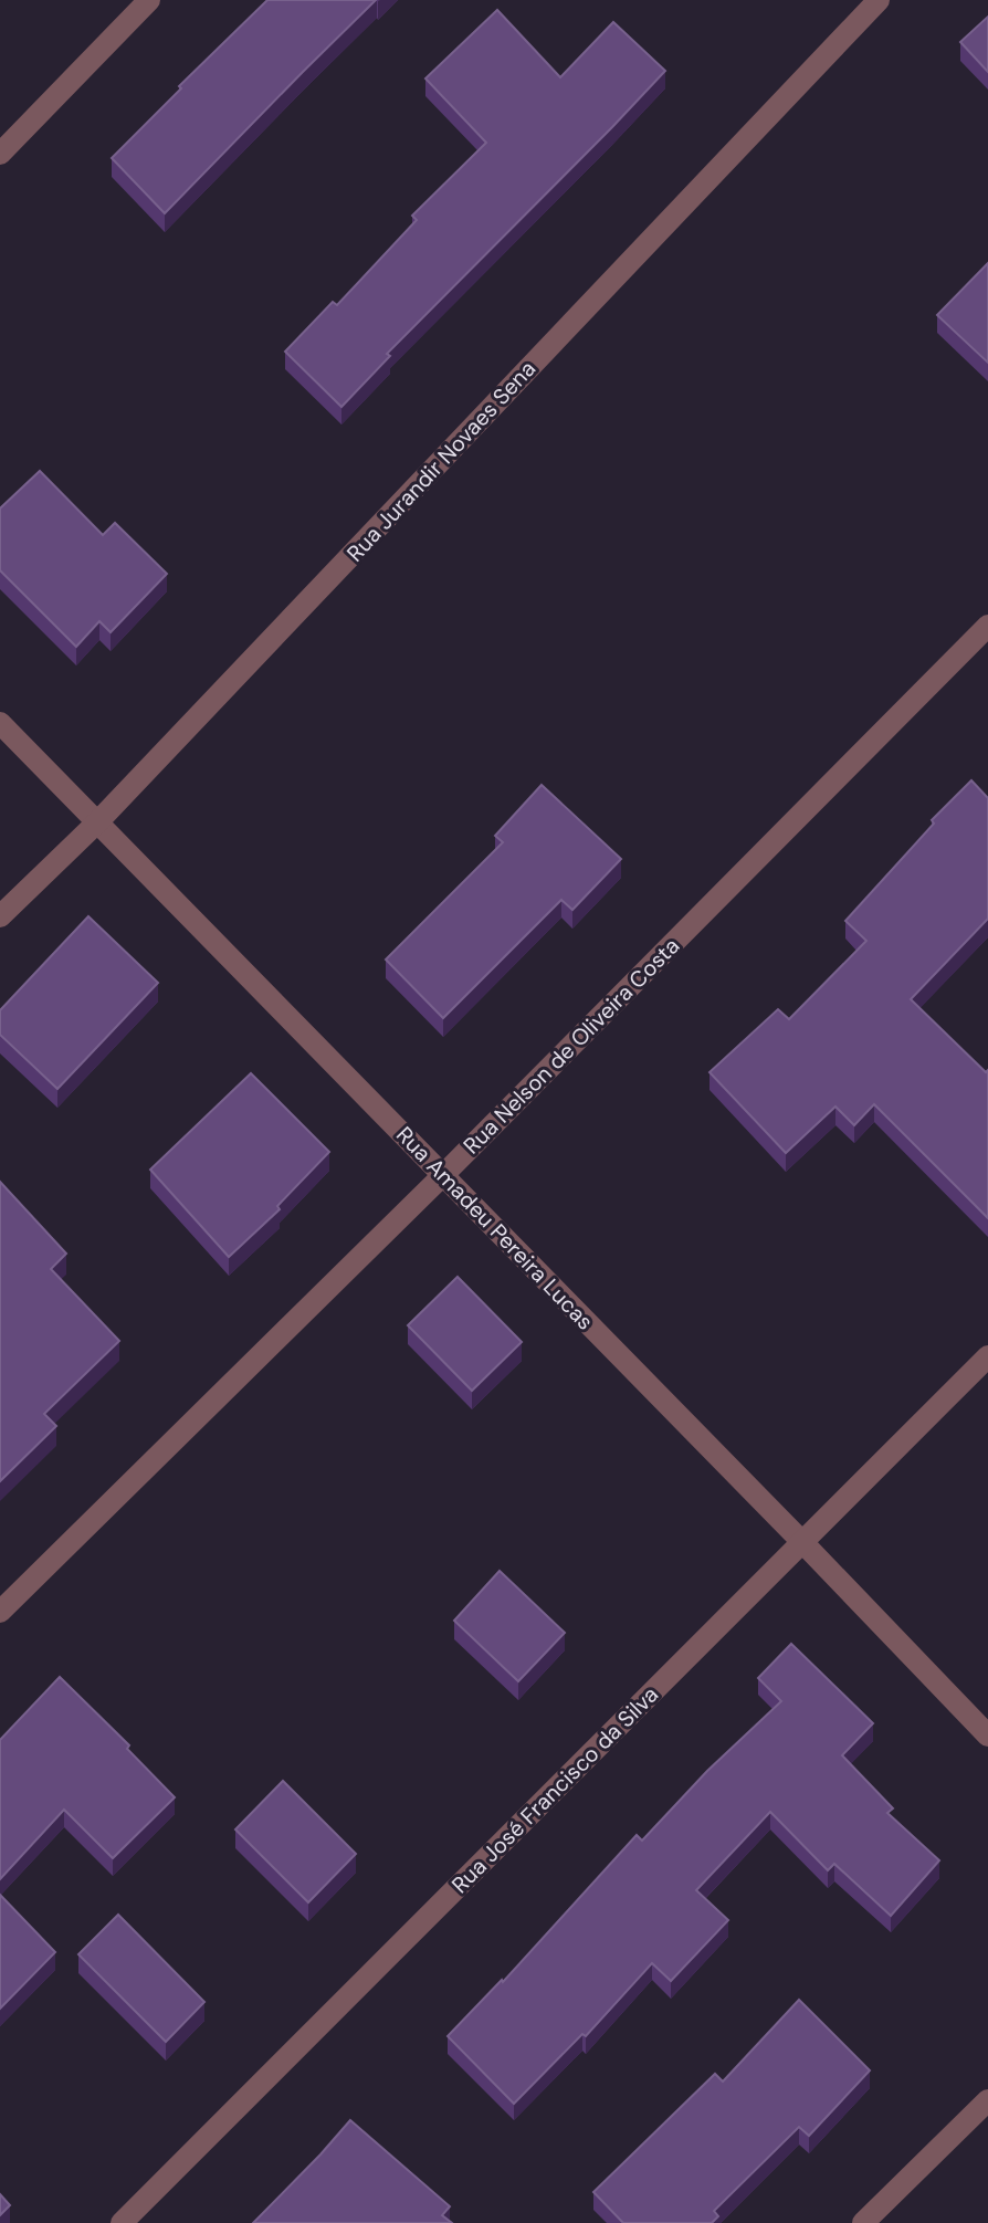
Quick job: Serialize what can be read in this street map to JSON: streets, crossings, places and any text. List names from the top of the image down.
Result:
{
  "streets": {
    "street": [
      "Rua Jurandir Novaes Sena",
      "Rua Nelson de Oliveira Costa",
      "Rua Amadeu Pereira Lucas",
      "Rua José Francisco da Silva"
    ]
  },
  "crossings": [
    ["Rua Jurandir Novaes Sena", "Rua Amadeu Pereira Lucas"],
    ["Rua Nelson de Oliveira Costa", "Rua Amadeu Pereira Lucas"],
    ["Rua Amadeu Pereira Lucas", "Rua José Francisco da Silva"]
  ]
}
